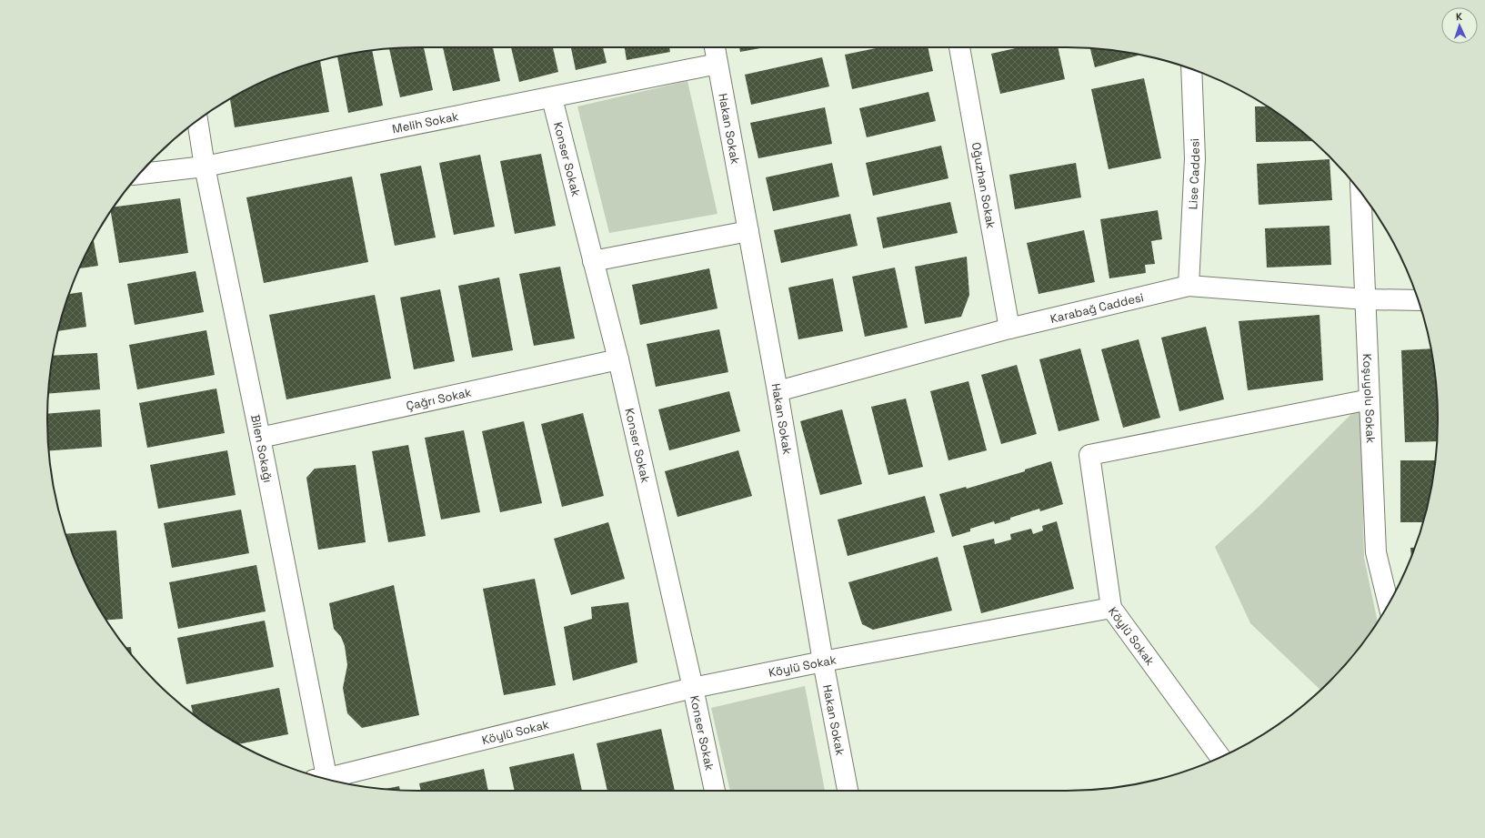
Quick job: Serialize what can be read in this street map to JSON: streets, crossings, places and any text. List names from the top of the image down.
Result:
{
  "streets": {
    "street": [
      "Melih Sokak",
      "Hakan Sokak",
      "Konser Sokak",
      "Lise Caddesi",
      "Oğuzhan Sokak",
      "Karabağ Caddesi",
      "Çağrı Sokak",
      "Koşuyolu Sokak",
      "Bilen Sokağı",
      "Köylü Sokak"
    ]
  },
  "crossings": [
    ["Melih Sokak", "Hakan Sokak"],
    ["Melih Sokak", "Konser Sokak"],
    ["Melih Sokak", "Bilen Sokağı"],
    ["Hakan Sokak", "Karabağ Caddesi"],
    ["Hakan Sokak", "Köylü Sokak"],
    ["Konser Sokak", "Çağrı Sokak"],
    ["Konser Sokak", "Köylü Sokak"],
    ["Lise Caddesi", "Karabağ Caddesi"],
    ["Oğuzhan Sokak", "Karabağ Caddesi"],
    ["Karabağ Caddesi", "Koşuyolu Sokak"],
    ["Çağrı Sokak", "Bilen Sokağı"]
  ],
  "north": "top"
}
